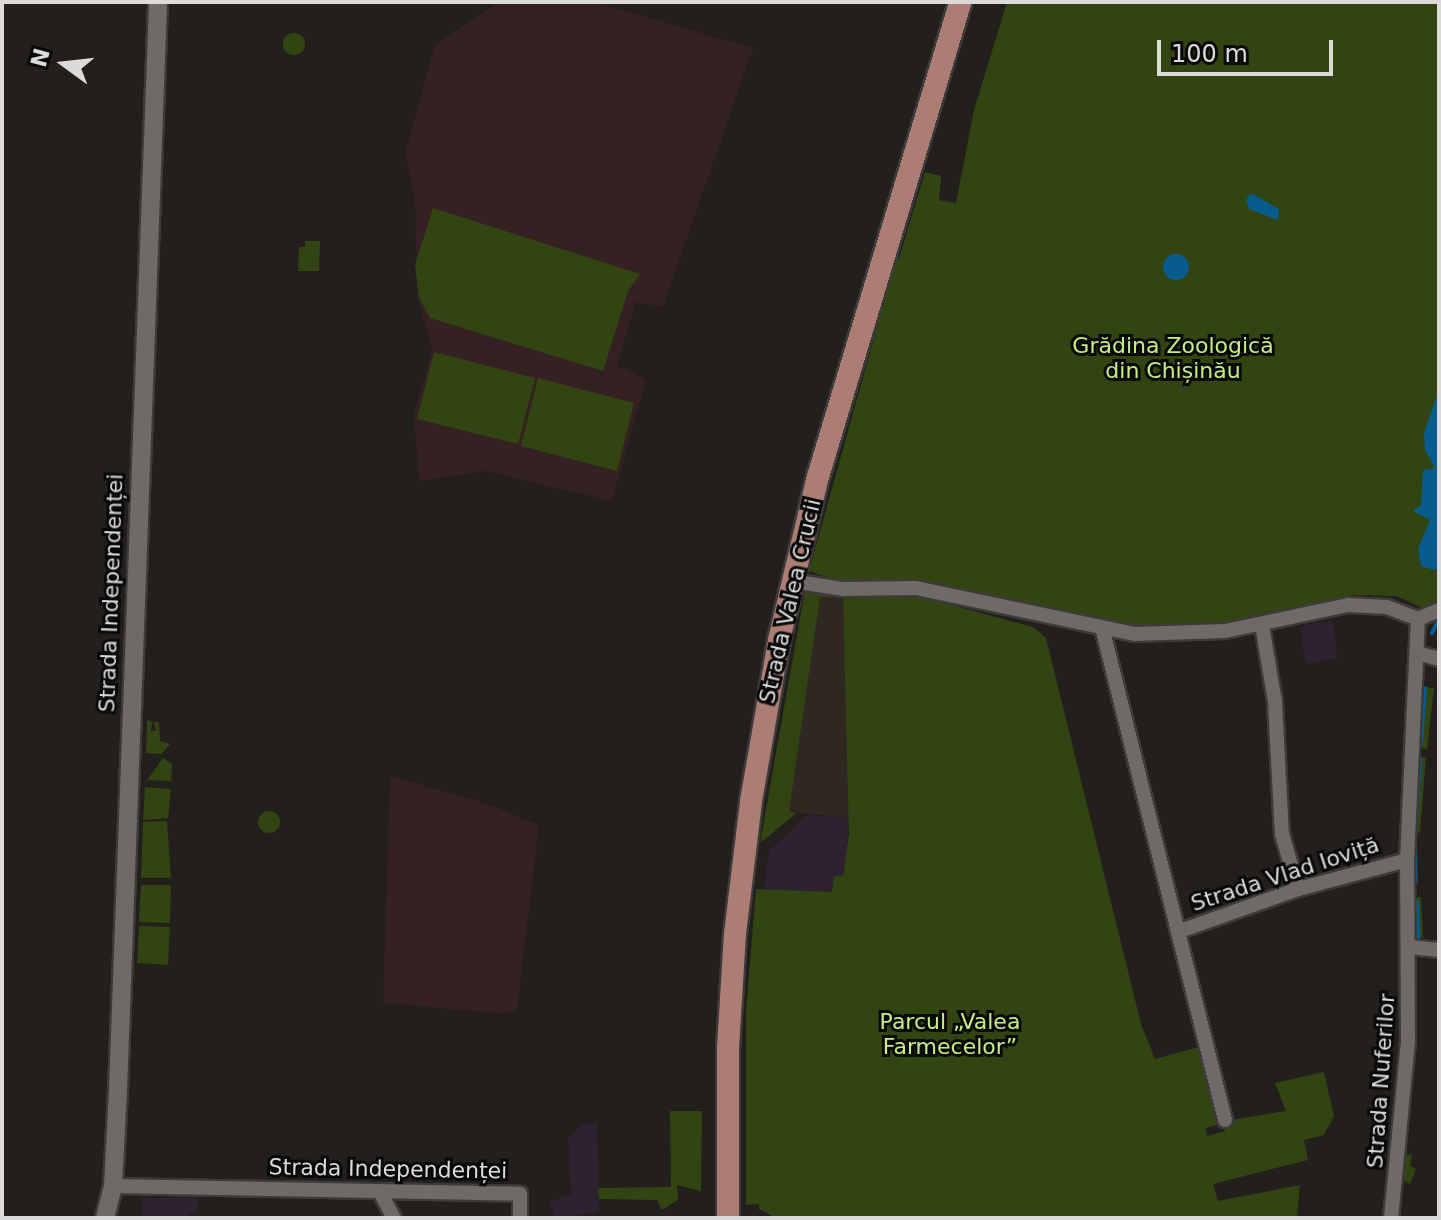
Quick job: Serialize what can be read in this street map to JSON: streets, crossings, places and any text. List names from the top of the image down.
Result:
{
  "streets": {
    "main road": ["Strada Independenței", "Strada Valea Crucii"],
    "street": ["Strada Vlad Ioviță", "Strada Nuferilor"]
  },
  "crossings": [
    ["Strada Vlad Ioviță", "Strada Nuferilor"]
  ],
  "parks": ["Grădina Zoologică din Chișinău", "Parcul „Valea Farmecelor”"],
  "scale_bar": "100 m",
  "north": "left"
}
